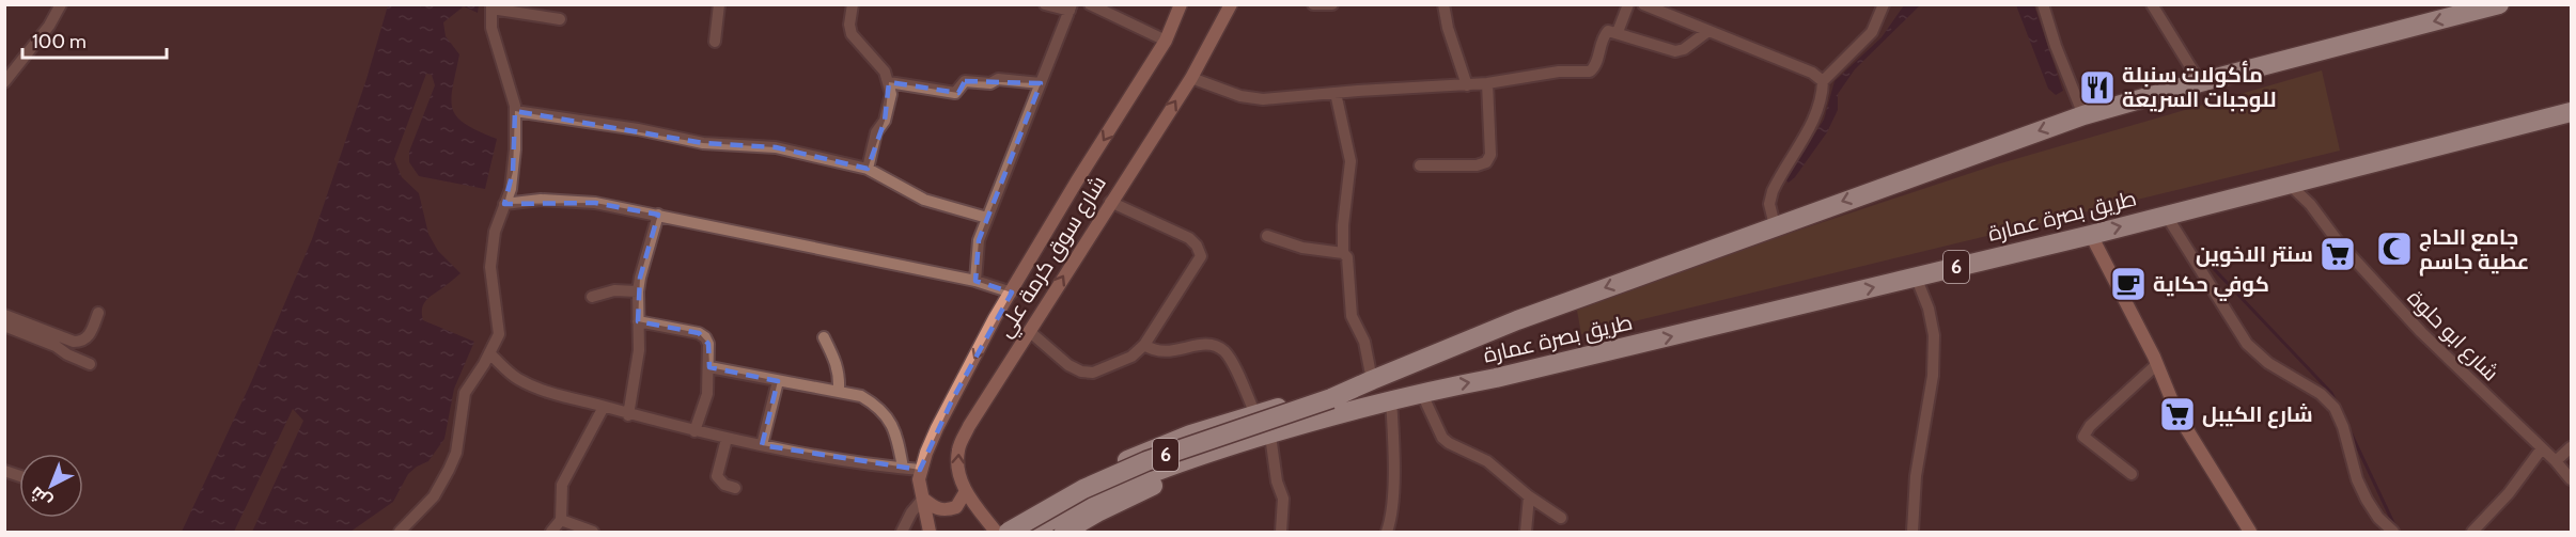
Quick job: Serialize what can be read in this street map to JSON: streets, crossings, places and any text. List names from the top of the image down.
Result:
{
  "streets": {
    "highway": ["طريق بصرة عمارة", "6"],
    "main road": ["شارع سوق كرمة علي"],
    "street": ["شارع ابو حلوة"]
  },
  "crossings": [
    ["طريق بصرة عمارة", "6"],
    ["طريق بصرة عمارة", "شارع ابو حلوة"],
    ["شارع سوق كرمة علي", "6"]
  ],
  "places": {
    "restaurant": ["مأكولات سنبلة للوجبات السريعة"],
    "mosque": ["جامع الحاج عطية جاسم"],
    "supermarket": ["سنتر الاخوين", "شارع الكيبل"],
    "cafe": ["كوفي حكاية"]
  },
  "scale_bar": "100 m",
  "north": "bottom left"
}
